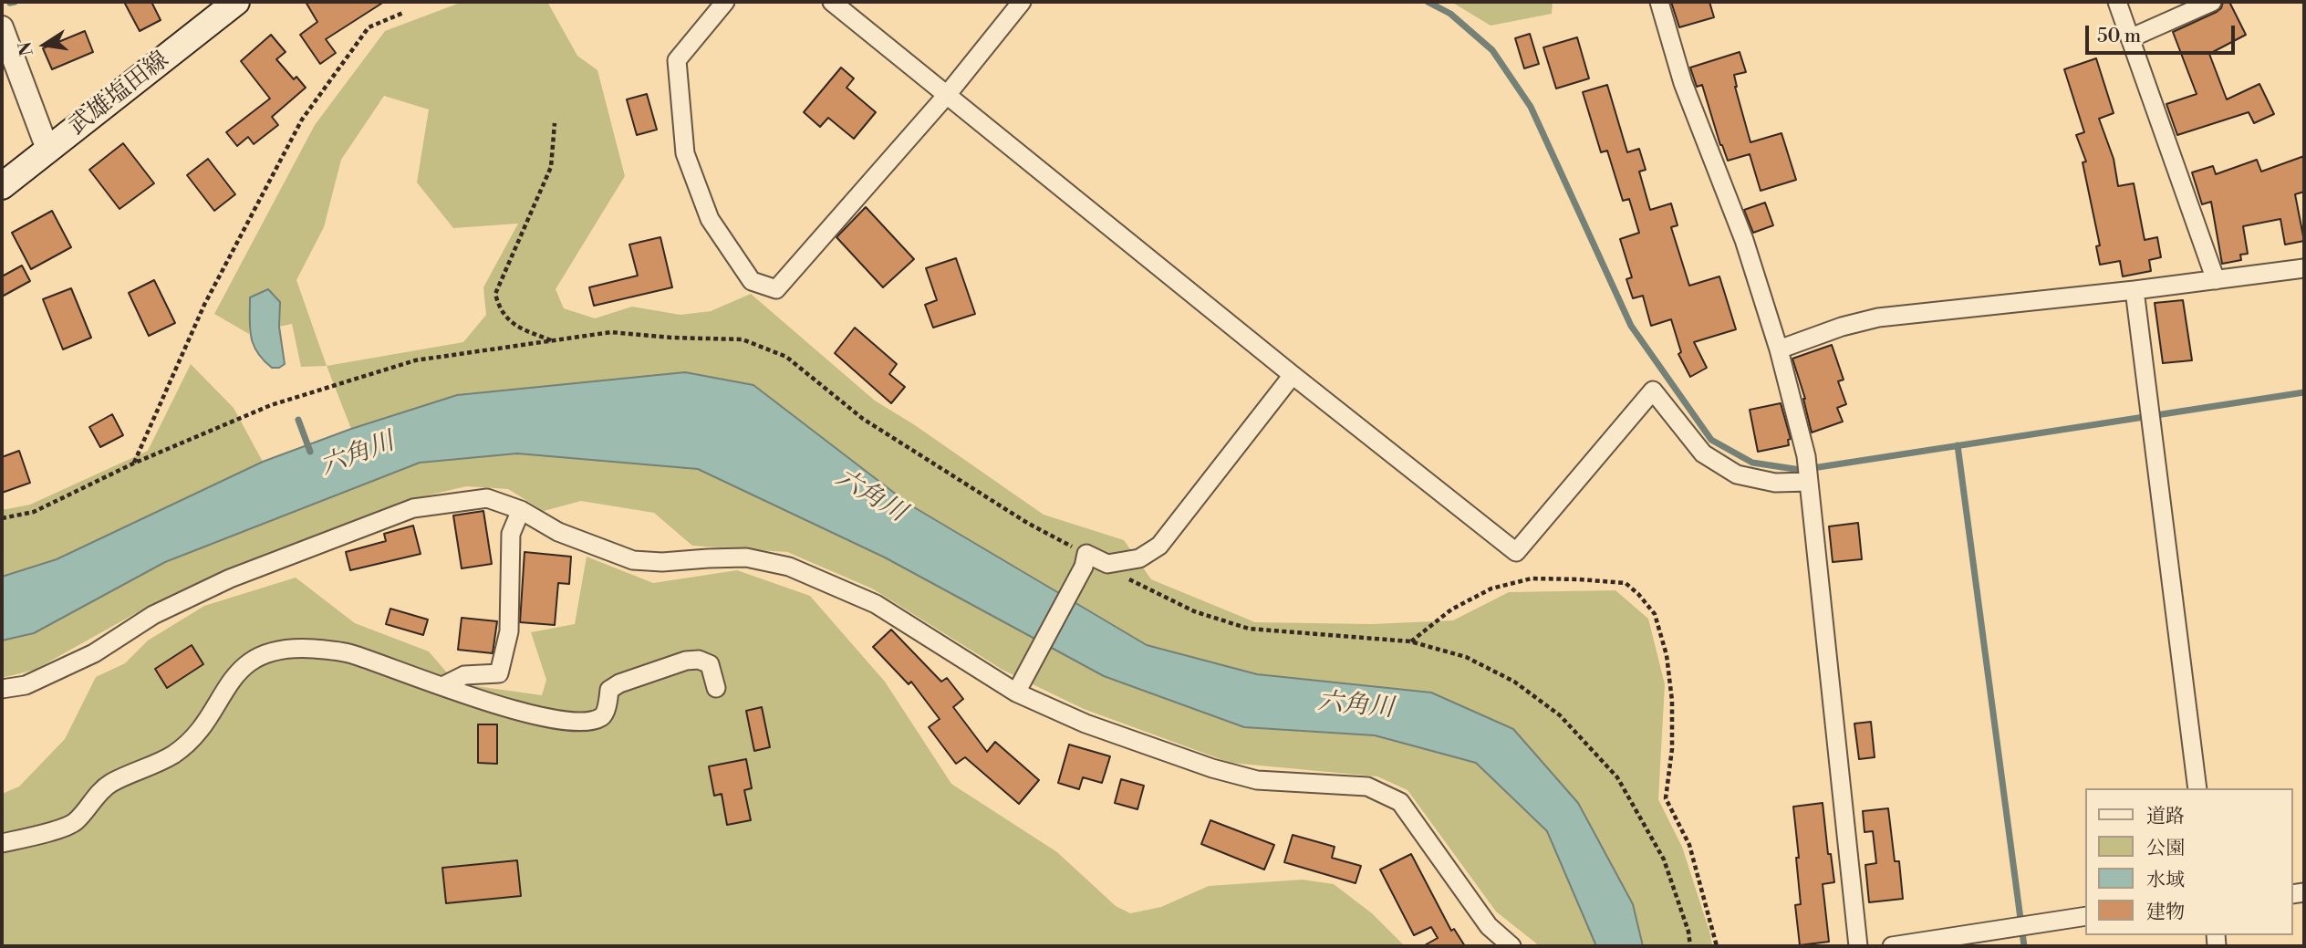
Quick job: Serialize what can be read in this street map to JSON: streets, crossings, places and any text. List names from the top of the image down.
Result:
{
  "streets": {
    "main road": ["武雄塩田線"]
  },
  "water": ["六角川"],
  "legend": [
    "道路",
    "公園",
    "水域",
    "建物"
  ],
  "scale_bar": "50 m",
  "north": "left"
}
